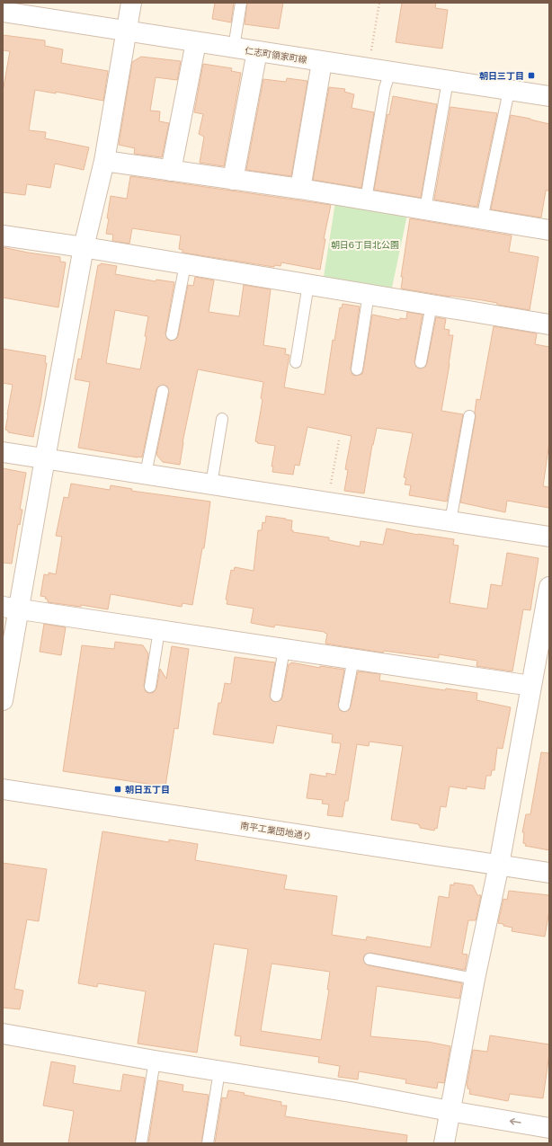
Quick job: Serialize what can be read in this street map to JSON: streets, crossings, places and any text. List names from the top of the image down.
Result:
{
  "streets": {
    "street": ["仁志町領家町線", "南平工業団地通り"]
  },
  "parks": ["朝日6丁目北公園"],
  "places": {
    "transit": ["朝日三丁目", "朝日五丁目"]
  }
}
